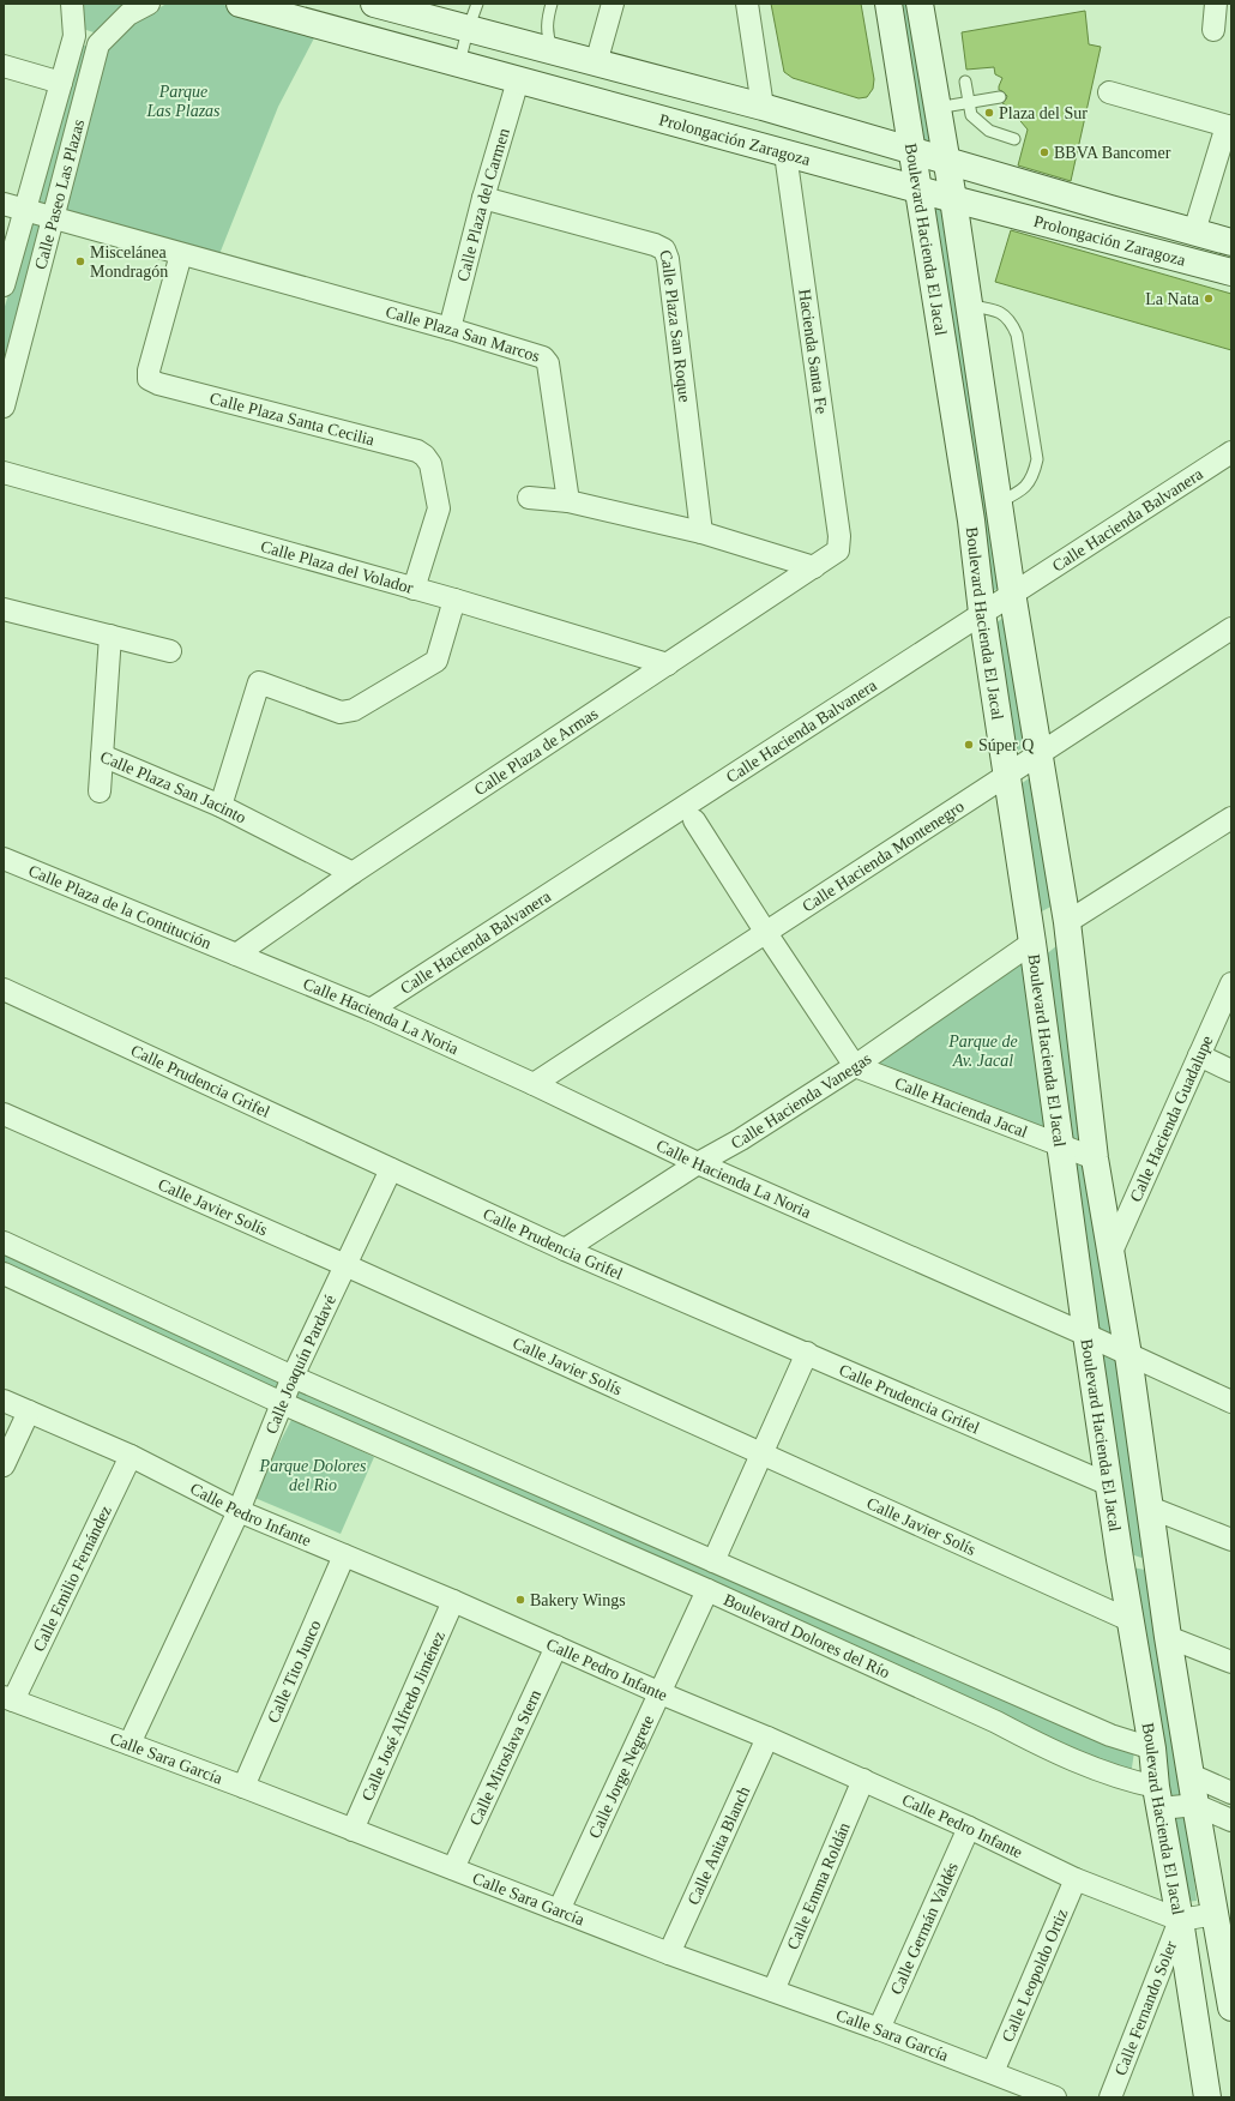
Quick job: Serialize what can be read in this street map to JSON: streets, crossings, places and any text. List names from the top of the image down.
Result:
{
  "streets": {
    "main road": ["Prolongación Zaragoza", "Boulevard Hacienda El Jacal"],
    "street": [
      "Calle Paseo Las Plazas",
      "Calle Plaza del Carmen",
      "Calle Plaza San Roque",
      "Calle Plaza San Marcos",
      "Hacienda Santa Fe",
      "Calle Plaza Santa Cecilia",
      "Calle Hacienda Balvanera",
      "Calle Plaza del Volador",
      "Calle Plaza de Armas",
      "Calle Plaza San Jacinto",
      "Calle Hacienda Montenegro",
      "Calle Plaza de la Contitución",
      "Calle Hacienda La Noria",
      "Calle Prudencia Grifel",
      "Calle Hacienda Vanegas",
      "Calle Hacienda Jacal",
      "Calle Hacienda Guadalupe",
      "Calle Javier Solís",
      "Calle Joaquín Pardavé",
      "Calle Pedro Infante",
      "Calle Emilio Fernández",
      "Boulevard Dolores del Río",
      "Calle Tito Junco",
      "Calle José Alfredo Jiménez",
      "Calle Miroslava Stern",
      "Calle Sara García",
      "Calle Jorge Negrete",
      "Calle Anita Blanch",
      "Calle Emma Roldán",
      "Calle Germán Valdés",
      "Calle Leopoldo Ortiz",
      "Calle Fernando Soler"
    ]
  },
  "crossings": [
    ["Prolongación Zaragoza", "Calle Plaza del Carmen"],
    ["Prolongación Zaragoza", "Boulevard Hacienda El Jacal"],
    ["Prolongación Zaragoza", "Hacienda Santa Fe"],
    ["Calle Paseo Las Plazas", "Calle Plaza San Marcos"],
    ["Calle Plaza del Carmen", "Calle Plaza San Roque"],
    ["Calle Plaza del Carmen", "Calle Plaza San Marcos"],
    ["Boulevard Hacienda El Jacal", "Calle Hacienda Balvanera"],
    ["Boulevard Hacienda El Jacal", "Calle Hacienda Montenegro"],
    ["Boulevard Hacienda El Jacal", "Calle Hacienda La Noria"],
    ["Boulevard Hacienda El Jacal", "Calle Prudencia Grifel"],
    ["Boulevard Hacienda El Jacal", "Calle Hacienda Vanegas"],
    ["Boulevard Hacienda El Jacal", "Calle Hacienda Jacal"],
    ["Boulevard Hacienda El Jacal", "Calle Hacienda Guadalupe"],
    ["Boulevard Hacienda El Jacal", "Calle Javier Solís"],
    ["Boulevard Hacienda El Jacal", "Calle Pedro Infante"],
    ["Boulevard Hacienda El Jacal", "Boulevard Dolores del Río"],
    ["Boulevard Hacienda El Jacal", "Calle Fernando Soler"],
    ["Calle Plaza San Marcos", "Calle Plaza Santa Cecilia"],
    ["Hacienda Santa Fe", "Calle Plaza de Armas"],
    ["Calle Plaza Santa Cecilia", "Calle Plaza del Volador"],
    ["Calle Hacienda Balvanera", "Calle Hacienda La Noria"],
    ["Calle Plaza del Volador", "Calle Plaza de Armas"],
    ["Calle Plaza de Armas", "Calle Plaza San Jacinto"],
    ["Calle Plaza de Armas", "Calle Plaza de la Contitución"],
    ["Calle Plaza de Armas", "Calle Hacienda La Noria"],
    ["Calle Hacienda Montenegro", "Calle Hacienda La Noria"],
    ["Calle Plaza de la Contitución", "Calle Hacienda La Noria"],
    ["Calle Hacienda La Noria", "Calle Hacienda Vanegas"],
    ["Calle Prudencia Grifel", "Calle Hacienda Vanegas"],
    ["Calle Prudencia Grifel", "Calle Joaquín Pardavé"],
    ["Calle Hacienda Vanegas", "Calle Hacienda Jacal"],
    ["Calle Javier Solís", "Calle Joaquín Pardavé"],
    ["Calle Joaquín Pardavé", "Calle Pedro Infante"],
    ["Calle Joaquín Pardavé", "Boulevard Dolores del Río"],
    ["Calle Joaquín Pardavé", "Calle Sara García"],
    ["Calle Pedro Infante", "Calle Emilio Fernández"],
    ["Calle Pedro Infante", "Calle Tito Junco"],
    ["Calle Pedro Infante", "Calle José Alfredo Jiménez"],
    ["Calle Pedro Infante", "Calle Miroslava Stern"],
    ["Calle Pedro Infante", "Calle Jorge Negrete"],
    ["Calle Pedro Infante", "Calle Anita Blanch"],
    ["Calle Pedro Infante", "Calle Emma Roldán"],
    ["Calle Pedro Infante", "Calle Germán Valdés"],
    ["Calle Pedro Infante", "Calle Leopoldo Ortiz"],
    ["Calle Pedro Infante", "Calle Fernando Soler"],
    ["Calle Emilio Fernández", "Calle Sara García"],
    ["Boulevard Dolores del Río", "Calle Jorge Negrete"],
    ["Calle Tito Junco", "Calle Sara García"],
    ["Calle José Alfredo Jiménez", "Calle Sara García"],
    ["Calle Miroslava Stern", "Calle Sara García"],
    ["Calle Sara García", "Calle Jorge Negrete"],
    ["Calle Sara García", "Calle Anita Blanch"],
    ["Calle Sara García", "Calle Emma Roldán"],
    ["Calle Sara García", "Calle Germán Valdés"],
    ["Calle Sara García", "Calle Leopoldo Ortiz"]
  ],
  "parks": ["Parque Las Plazas", "Parque de Av. Jacal", "Parque Dolores del Rio"],
  "places": [
    "Plaza del Sur",
    "BBVA Bancomer",
    "Miscelánea Mondragón",
    "La Nata",
    "Súper Q",
    "Bakery Wings"
  ]
}
